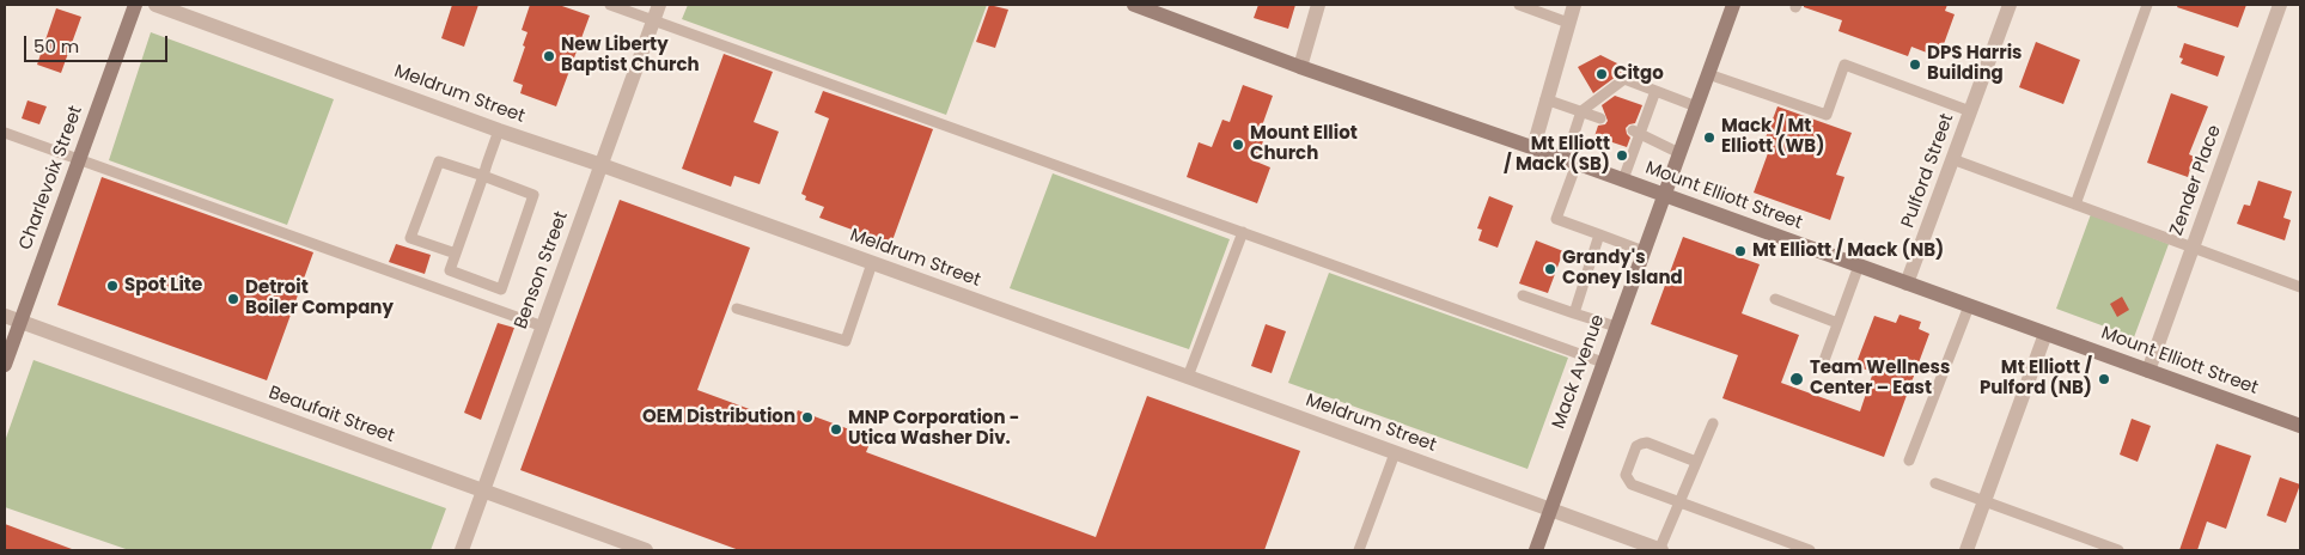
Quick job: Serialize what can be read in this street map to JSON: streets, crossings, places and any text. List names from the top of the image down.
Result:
{
  "streets": {
    "main road": ["Charlevoix Street", "Mount Elliott Street", "Mack Avenue"],
    "street": [
      "Meldrum Street",
      "Pulford Street",
      "Zender Place",
      "Benson Street",
      "Beaufait Street"
    ]
  },
  "crossings": [
    ["Meldrum Street", "Benson Street"],
    ["Meldrum Street", "Mack Avenue"],
    ["Pulford Street", "Mount Elliott Street"],
    ["Charlevoix Street", "Beaufait Street"],
    ["Zender Place", "Mount Elliott Street"],
    ["Mount Elliott Street", "Mack Avenue"],
    ["Benson Street", "Beaufait Street"]
  ],
  "places": [
    "New Liberty Baptist Church",
    "DPS Harris Building",
    "Citgo",
    "Mack / Mt Elliott (WB)",
    "Mount Elliot Church",
    "Mt Elliott / Mack (SB)",
    "Mt Elliott / Mack (NB)",
    "Grandy's Coney Island",
    "Spot Lite",
    "Detroit Boiler Company",
    "Team Wellness Center – East",
    "Mt Elliott / Pulford (NB)",
    "OEM Distribution",
    "MNP Corporation - Utica Washer Div."
  ],
  "scale_bar": "50 m"
}
